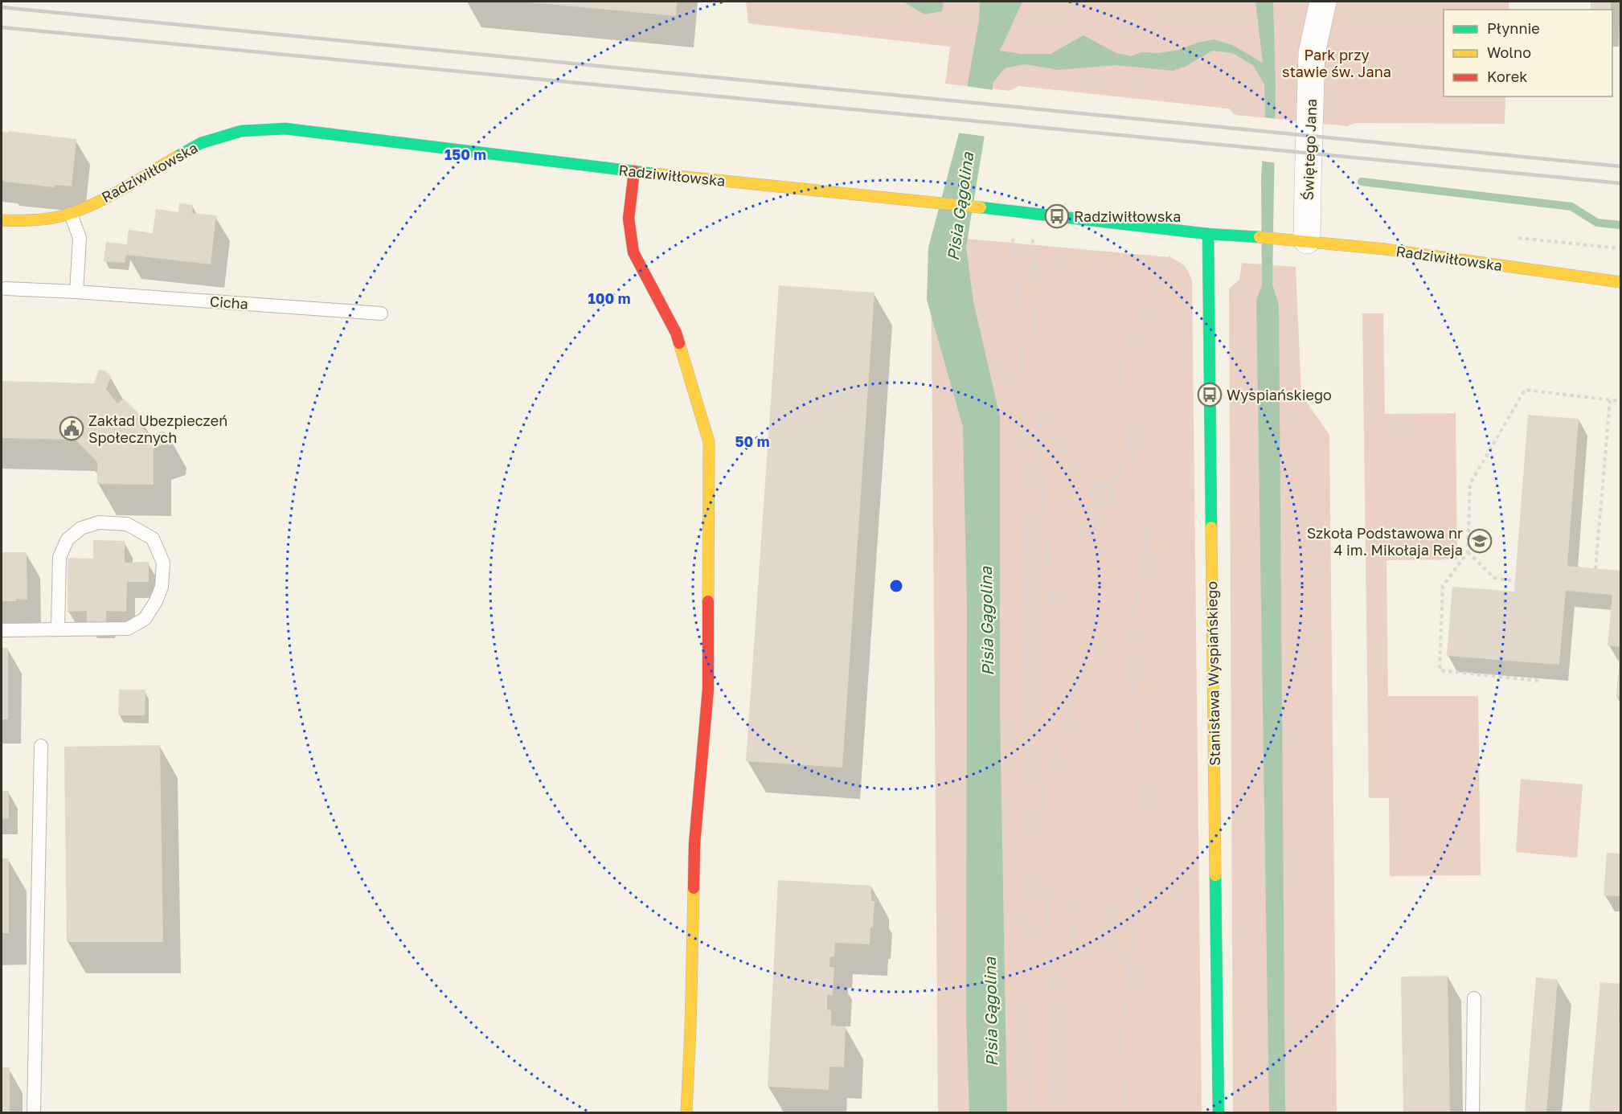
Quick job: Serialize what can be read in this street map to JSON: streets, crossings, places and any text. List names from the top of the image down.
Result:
{
  "streets": {
    "street": ["Świętego Jana", "Radziwiłłowska", "Stanisława Wyspiańskiego"],
    "lane": ["Cicha"]
  },
  "crossings": [
    ["Świętego Jana", "Radziwiłłowska"],
    ["Radziwiłłowska", "Stanisława Wyspiańskiego"]
  ],
  "water": ["Pisia Gągolina"],
  "parks": ["Park przy stawie św. Jana"],
  "places": {
    "bus stop": ["Radziwiłłowska", "Wyspiańskiego"],
    "public building": ["Zakład Ubezpieczeń Społecznych"],
    "school or university": ["Szkoła Podstawowa nr 4 im. Mikołaja Reja"]
  },
  "legend": ["Płynnie", "Wolno", "Korek"],
  "rings": ["150 m", "100 m", "50 m"]
}
